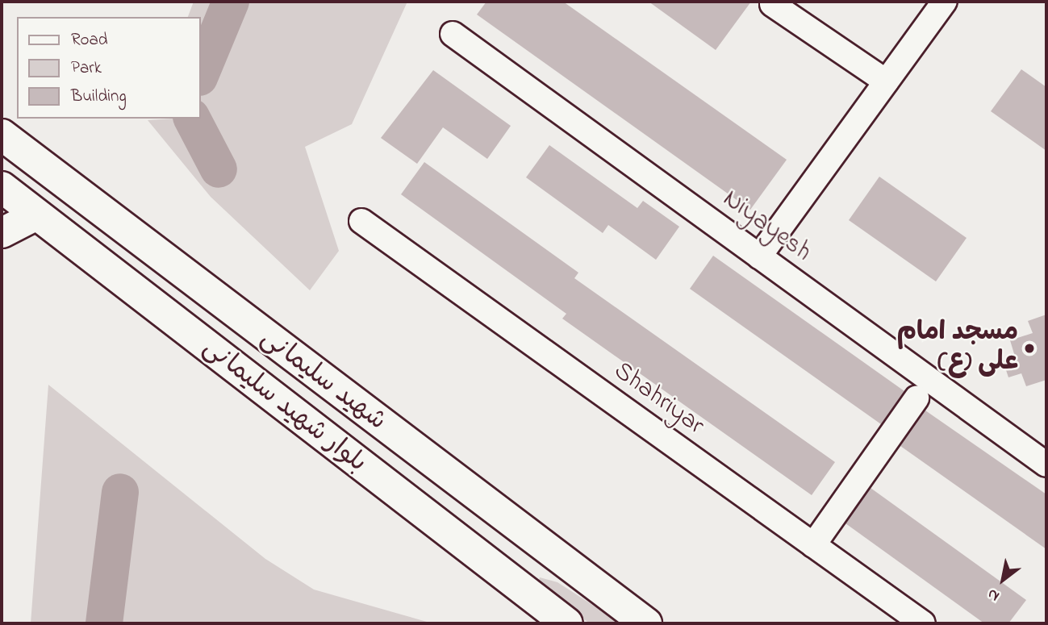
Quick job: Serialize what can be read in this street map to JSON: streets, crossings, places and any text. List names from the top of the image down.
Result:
{
  "streets": {
    "main road": ["شهید سلیمانی", "بلوار شهید سلیمانی"],
    "street": ["Niyayesh", "Shahriyar"]
  },
  "places": ["مسجد امام علی (ع)"],
  "legend": ["Road", "Park", "Building"],
  "north": "bottom left"
}
